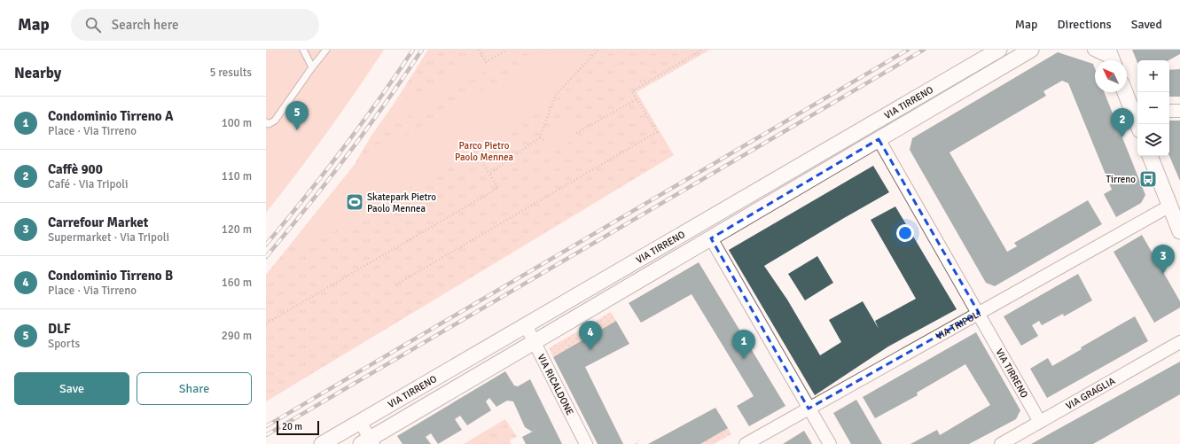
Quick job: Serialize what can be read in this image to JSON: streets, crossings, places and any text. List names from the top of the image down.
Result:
{
  "streets": {
    "street": [
      "VIA TIRRENO",
      "VIA TRIPOLI",
      "VIA RICALDONE",
      "VIA GRAGLIA"
    ]
  },
  "crossings": [
    ["VIA TIRRENO", "VIA TRIPOLI"],
    ["VIA TIRRENO", "VIA RICALDONE"],
    ["VIA TIRRENO", "VIA GRAGLIA"]
  ],
  "parks": ["Parco Pietro Paolo Mennea"],
  "places": {
    "bus stop": ["Tirreno"],
    "sports": ["Skatepark Pietro Paolo Mennea"]
  },
  "scale_bar": "20 m",
  "north": "top left",
  "page": {
    "header": "Map",
    "search": "Search here",
    "nav": ["Map", "Directions", "Saved"],
    "heading": ["Nearby", "5 results"],
    "map_buttons": ["+", "−"],
    "list": [
      {
        "mark": "1",
        "name": "Condominio Tirreno A",
        "note": "Place · Via Tirreno",
        "value": "100 m"
      },
      {
        "mark": "2",
        "name": "Caffè 900",
        "note": "Café · Via Tripoli",
        "value": "110 m"
      },
      {
        "mark": "3",
        "name": "Carrefour Market",
        "note": "Supermarket · Via Tripoli",
        "value": "120 m"
      },
      {
        "mark": "4",
        "name": "Condominio Tirreno B",
        "note": "Place · Via Tirreno",
        "value": "160 m"
      },
      {
        "mark": "5",
        "name": "DLF",
        "note": "Sports",
        "value": "290 m"
      }
    ],
    "pins": [
      "5",
      "2",
      "3",
      "4",
      "1"
    ],
    "buttons": ["Save", "Share"],
    "scale": "20 m"
  }
}
